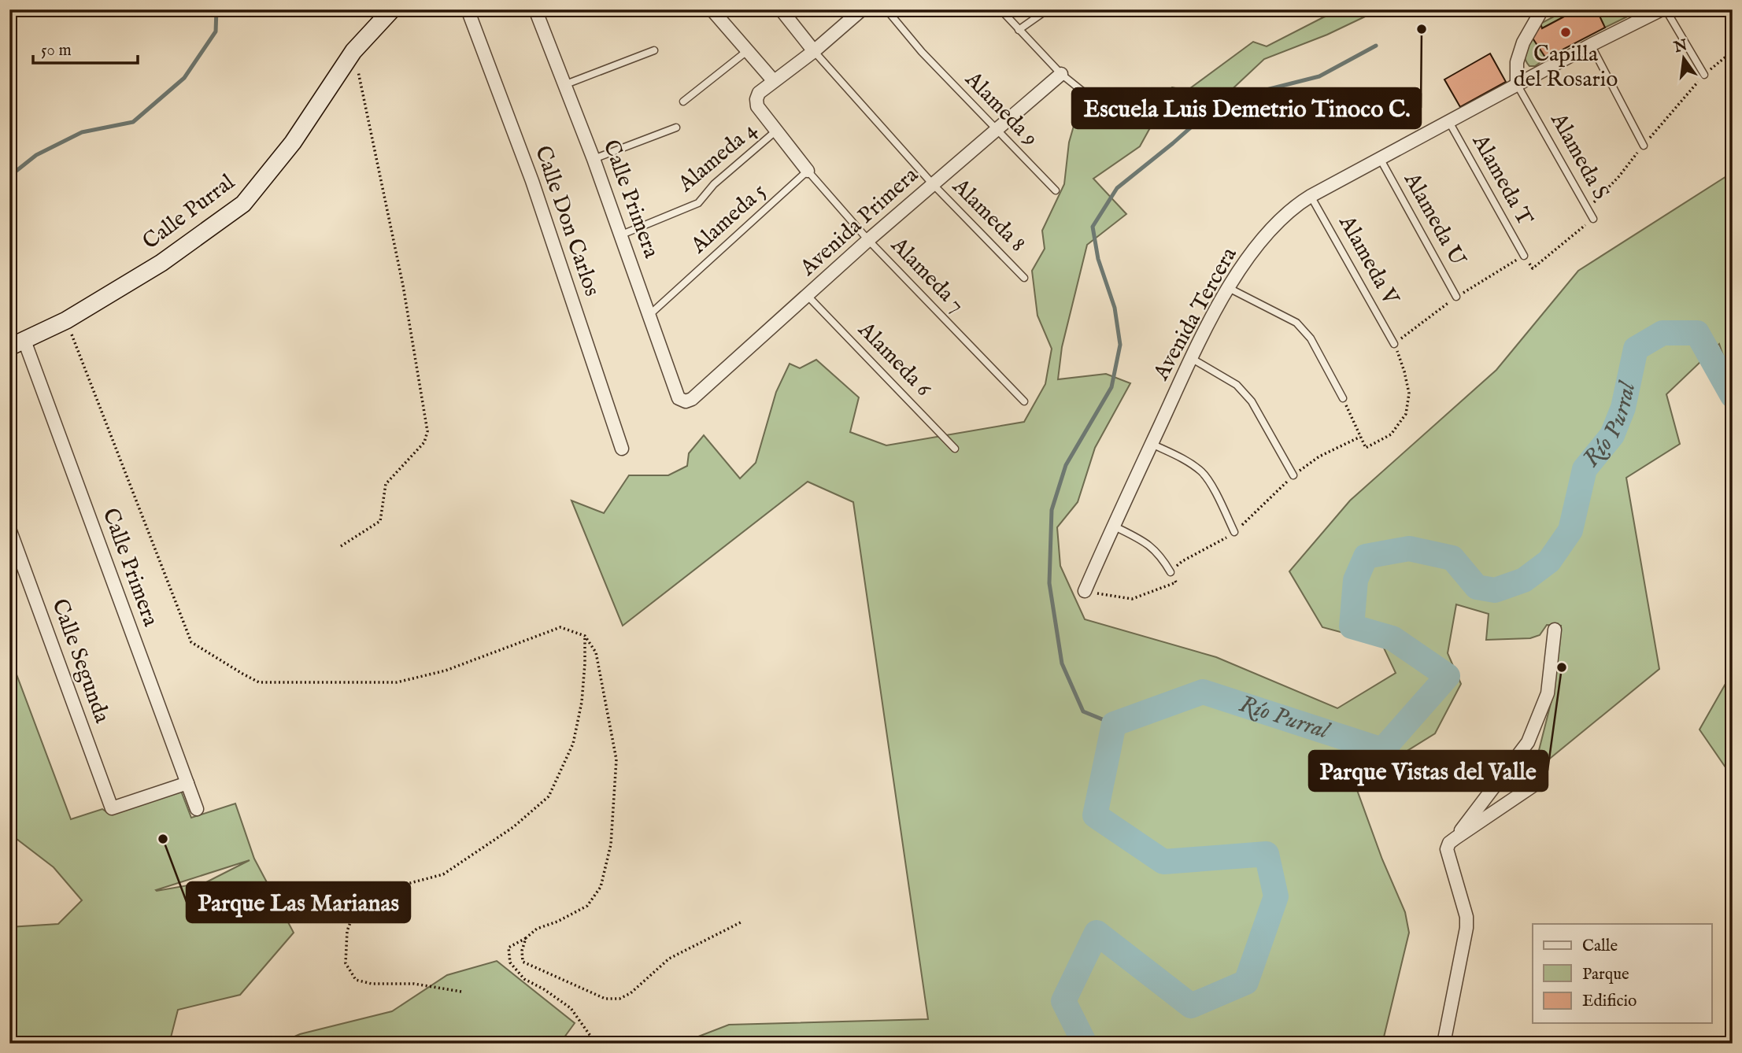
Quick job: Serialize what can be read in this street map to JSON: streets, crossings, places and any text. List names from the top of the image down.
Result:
{
  "streets": {
    "street": [
      "Calle Primera",
      "Calle Purral",
      "Calle Don Carlos",
      "Avenida Primera",
      "Avenida Tercera",
      "Calle Segunda"
    ],
    "lane": [
      "Alameda 9",
      "Alameda S",
      "Alameda 4",
      "Alameda T",
      "Alameda 8",
      "Alameda 5",
      "Alameda U",
      "Alameda V",
      "Alameda 7",
      "Alameda 6"
    ]
  },
  "crossings": [
    ["Alameda 9", "Avenida Primera"],
    ["Alameda S", "Avenida Tercera"],
    ["Alameda 4", "Calle Primera"],
    ["Alameda T", "Avenida Tercera"],
    ["Calle Primera", "Calle Purral"],
    ["Calle Primera", "Alameda 5"],
    ["Calle Primera", "Avenida Primera"],
    ["Calle Primera", "Calle Segunda"],
    ["Alameda 8", "Avenida Primera"],
    ["Alameda 5", "Alameda 7"],
    ["Alameda U", "Avenida Tercera"],
    ["Avenida Primera", "Alameda 7"],
    ["Avenida Primera", "Alameda 6"],
    ["Alameda V", "Avenida Tercera"]
  ],
  "water": ["Río Purral"],
  "places": [
    "Escuela Luis Demetrio Tinoco C.",
    "Capilla del Rosario",
    "Parque Vistas del Valle",
    "Parque Las Marianas"
  ],
  "legend": ["Calle", "Parque", "Edificio"],
  "scale_bar": "50 m",
  "north": "top"
}
